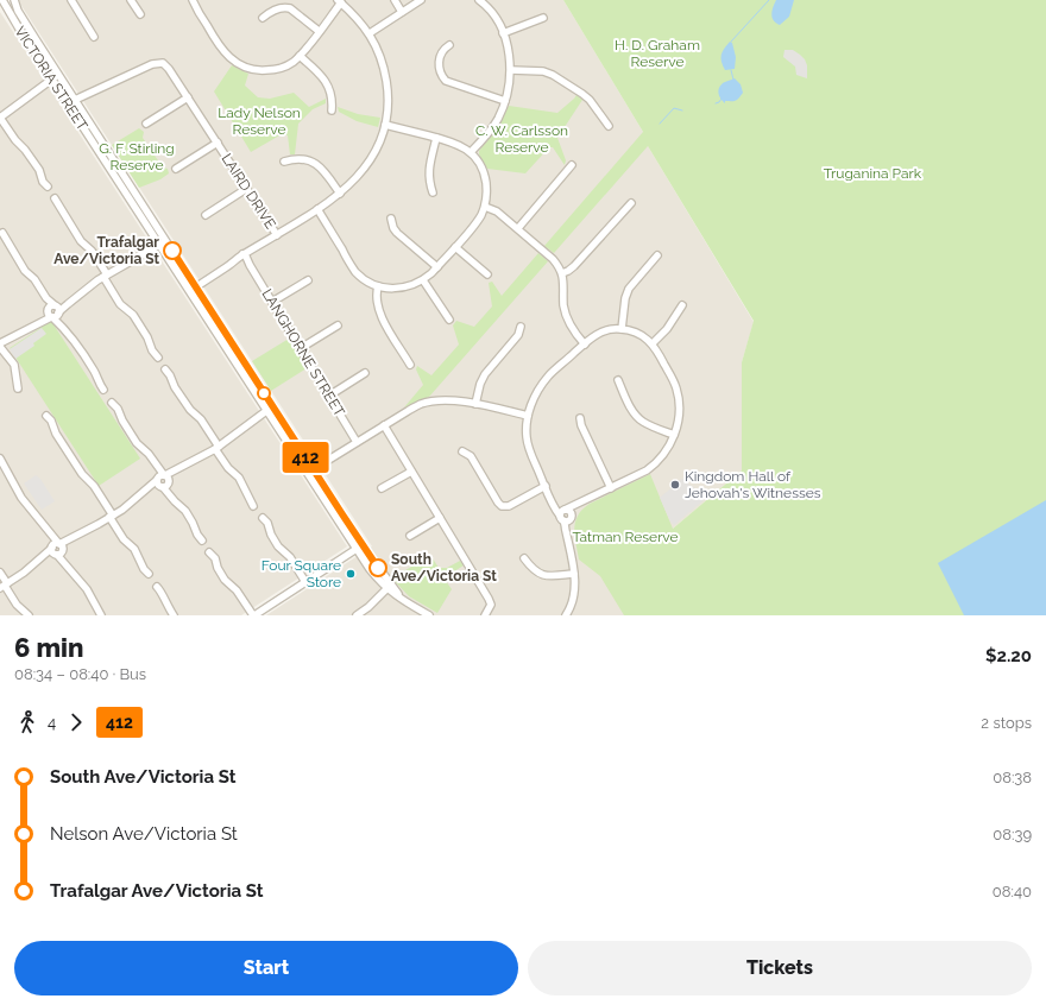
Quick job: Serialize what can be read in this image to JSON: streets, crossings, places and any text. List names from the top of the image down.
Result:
{
  "streets": {
    "street": ["VICTORIA STREET", "LAIRD DRIVE", "LANGHORNE STREET"]
  },
  "crossings": [
    ["VICTORIA STREET", "LAIRD DRIVE"]
  ],
  "parks": [
    "H. D. Graham Reserve",
    "Lady Nelson Reserve",
    "C. W. Carlsson Reserve",
    "G. F. Stirling Reserve",
    "Truganina Park",
    "Tatman Reserve"
  ],
  "places": [
    "Trafalgar Ave/Victoria St",
    "Kingdom Hall of Jehovah's Witnesses",
    "South Ave/Victoria St",
    "Four Square Store"
  ],
  "lines": ["bus line 412"],
  "page": {
    "on_map": "412",
    "heading": ["6 min", "08:34 – 08:40 · Bus", "$2.20"],
    "legs": ["4", "412", "2 stops"],
    "list": [
      {
        "name": "South Ave/Victoria St",
        "value": "08:38"
      },
      {
        "name": "Nelson Ave/Victoria St",
        "value": "08:39"
      },
      {
        "name": "Trafalgar Ave/Victoria St",
        "value": "08:40"
      }
    ],
    "buttons": ["Start", "Tickets"]
  }
}
